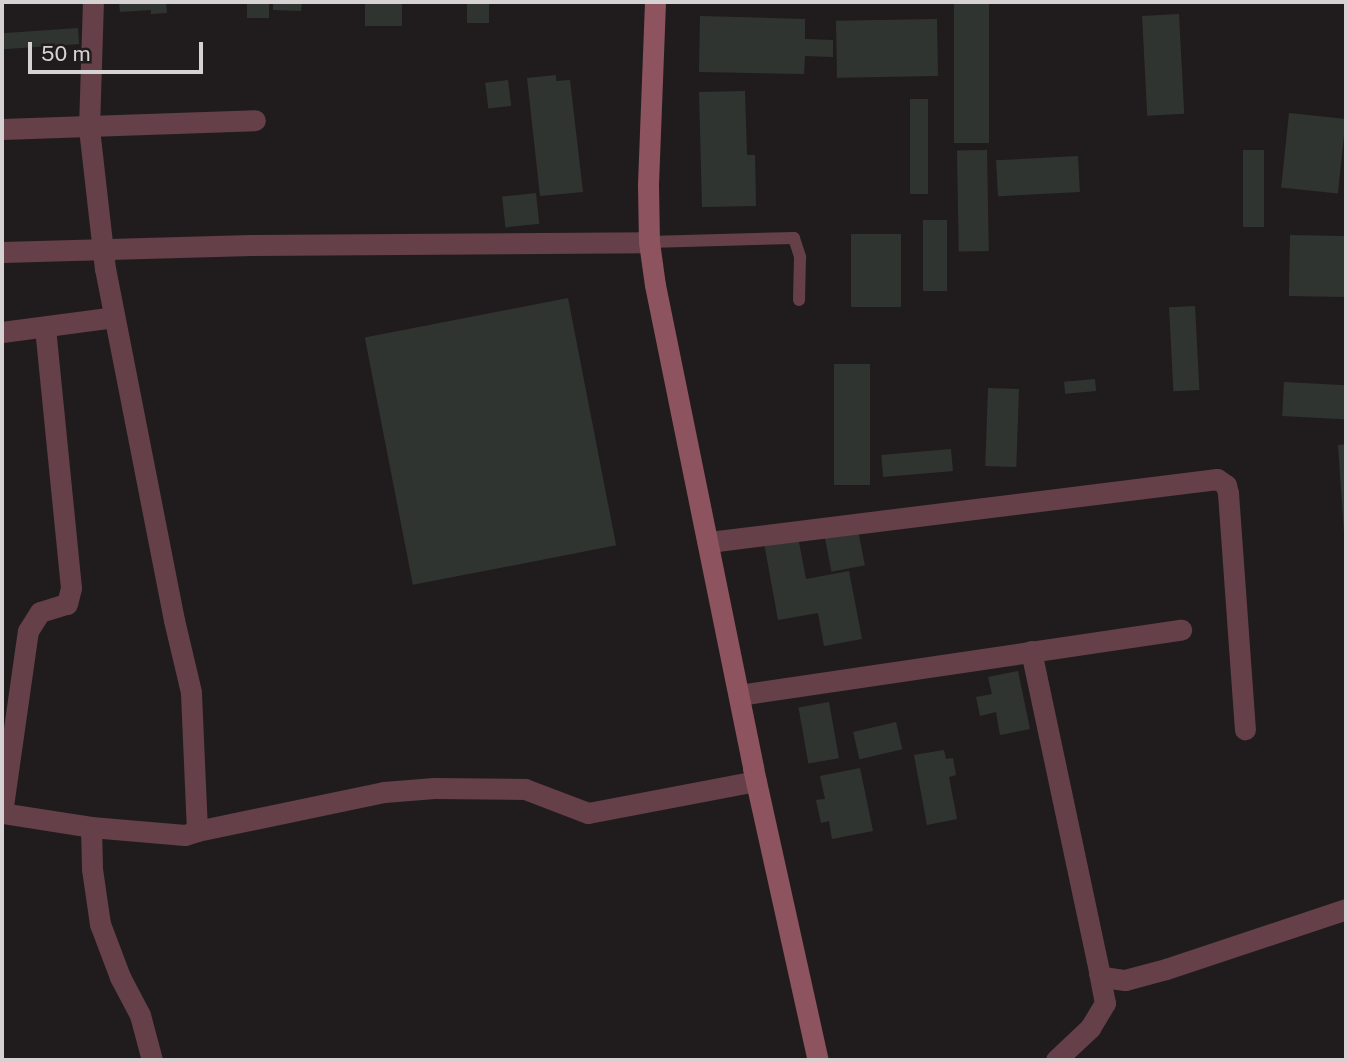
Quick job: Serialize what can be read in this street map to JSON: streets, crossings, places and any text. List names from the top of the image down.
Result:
{
  "scale_bar": "50 m"
}
